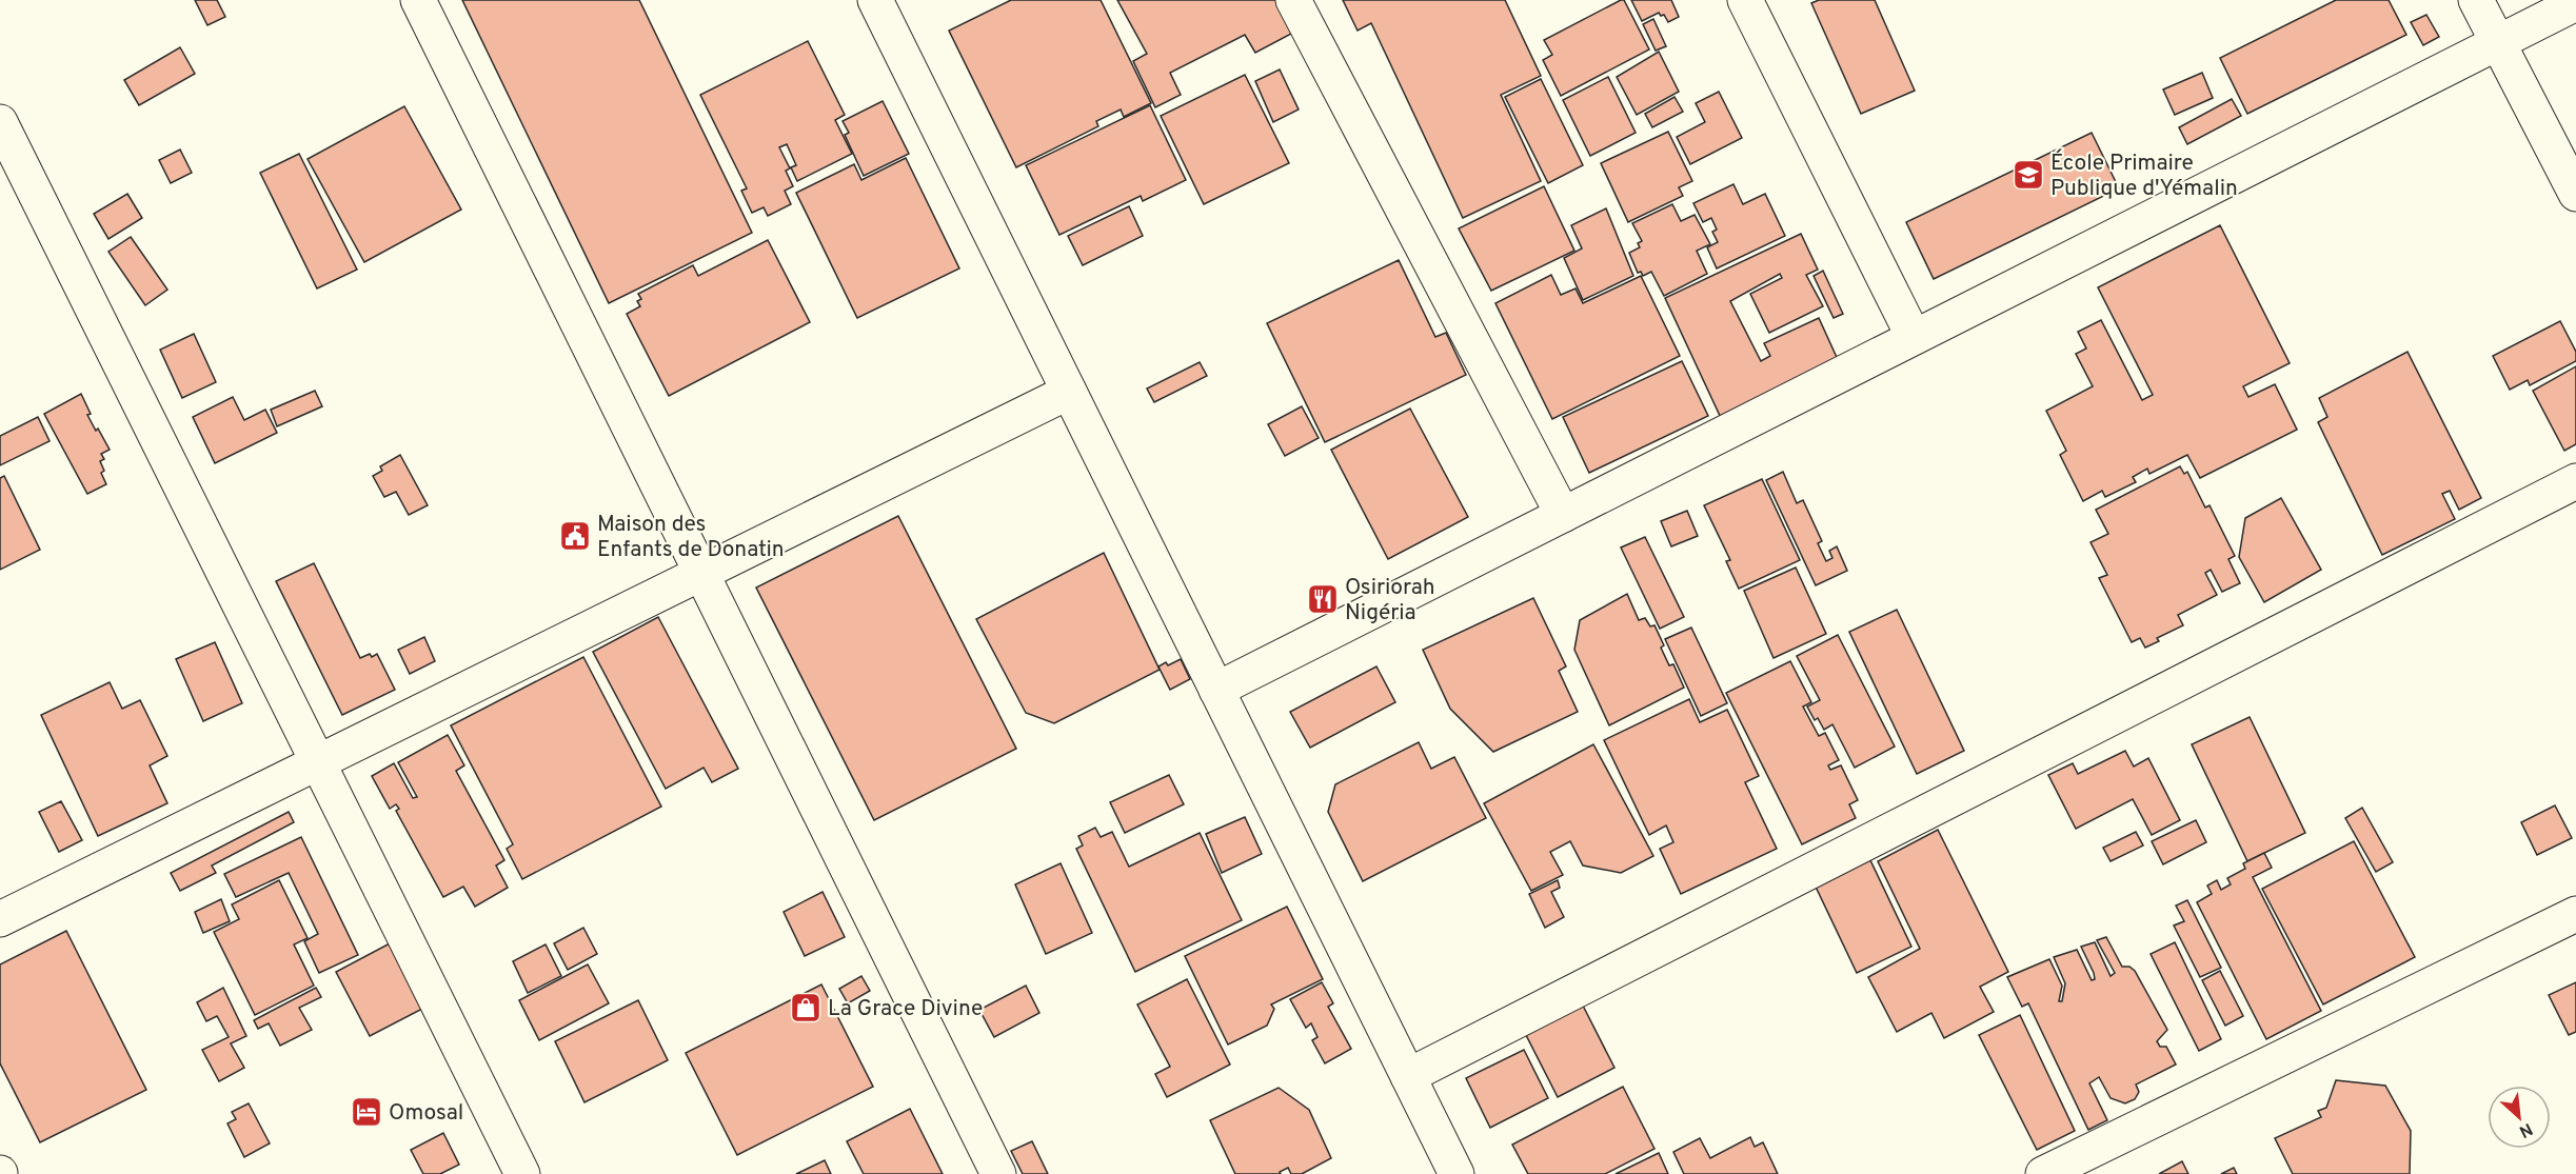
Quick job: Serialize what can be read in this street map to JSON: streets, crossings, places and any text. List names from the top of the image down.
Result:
{
  "places": {
    "school or university": ["École Primaire Publique d'Yémalin"],
    "public building": ["Maison des Enfants de Donatin"],
    "restaurant": ["Osiriorah Nigéria"],
    "shop": ["La Grace Divine"],
    "hotel": ["Omosal"]
  },
  "north": "bottom right"
}
